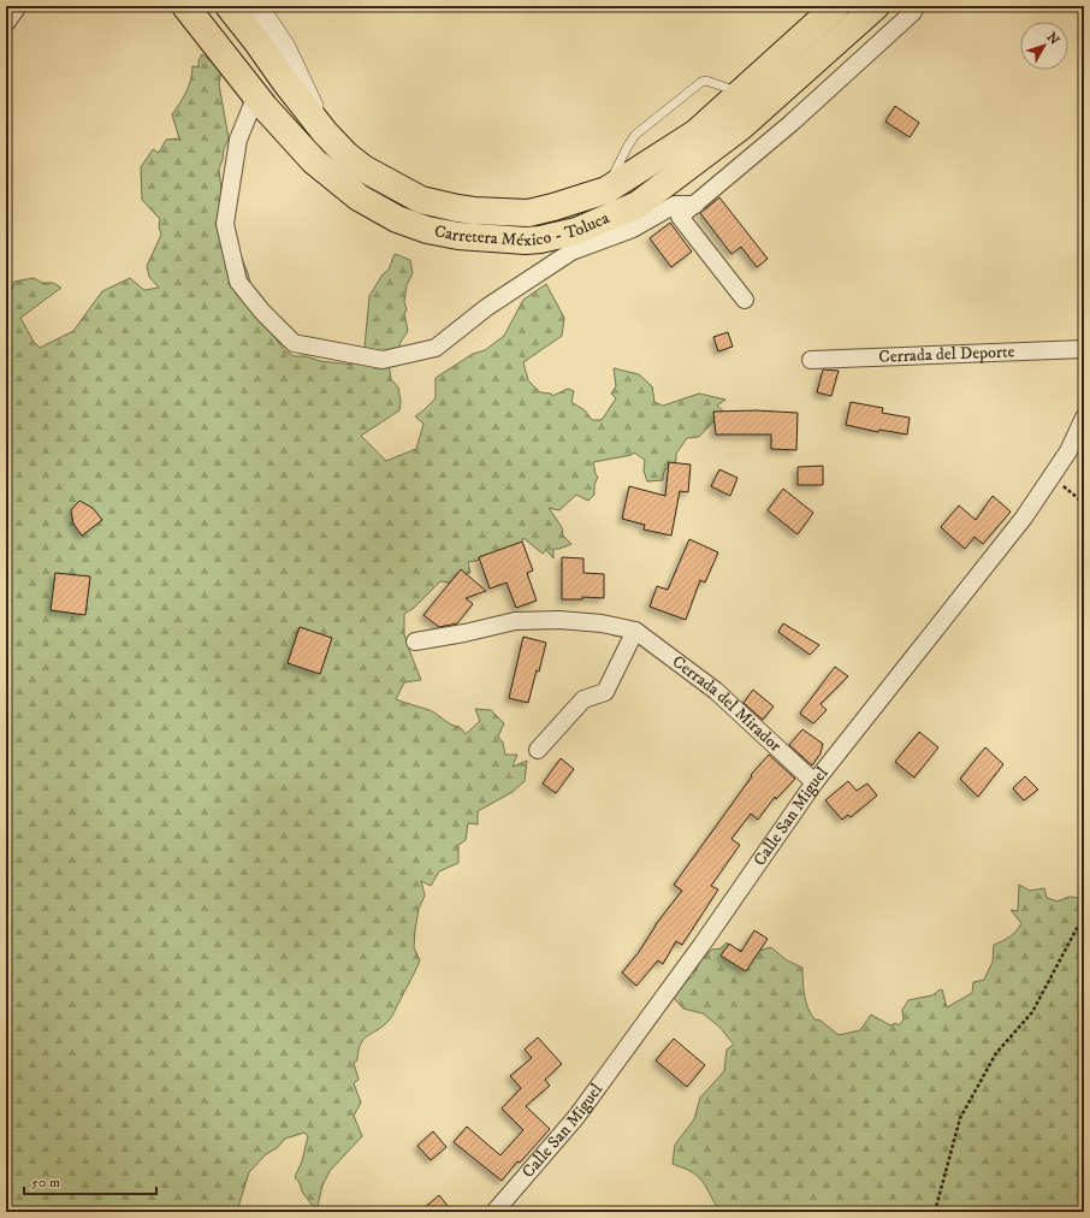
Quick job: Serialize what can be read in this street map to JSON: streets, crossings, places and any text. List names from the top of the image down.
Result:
{
  "streets": {
    "main road": ["Carretera México - Toluca"],
    "street": ["Cerrada del Deporte", "Cerrada del Mirador", "Calle San Miguel"]
  },
  "crossings": [
    ["Cerrada del Mirador", "Calle San Miguel"]
  ],
  "scale_bar": "50 m",
  "north": "top right"
}
